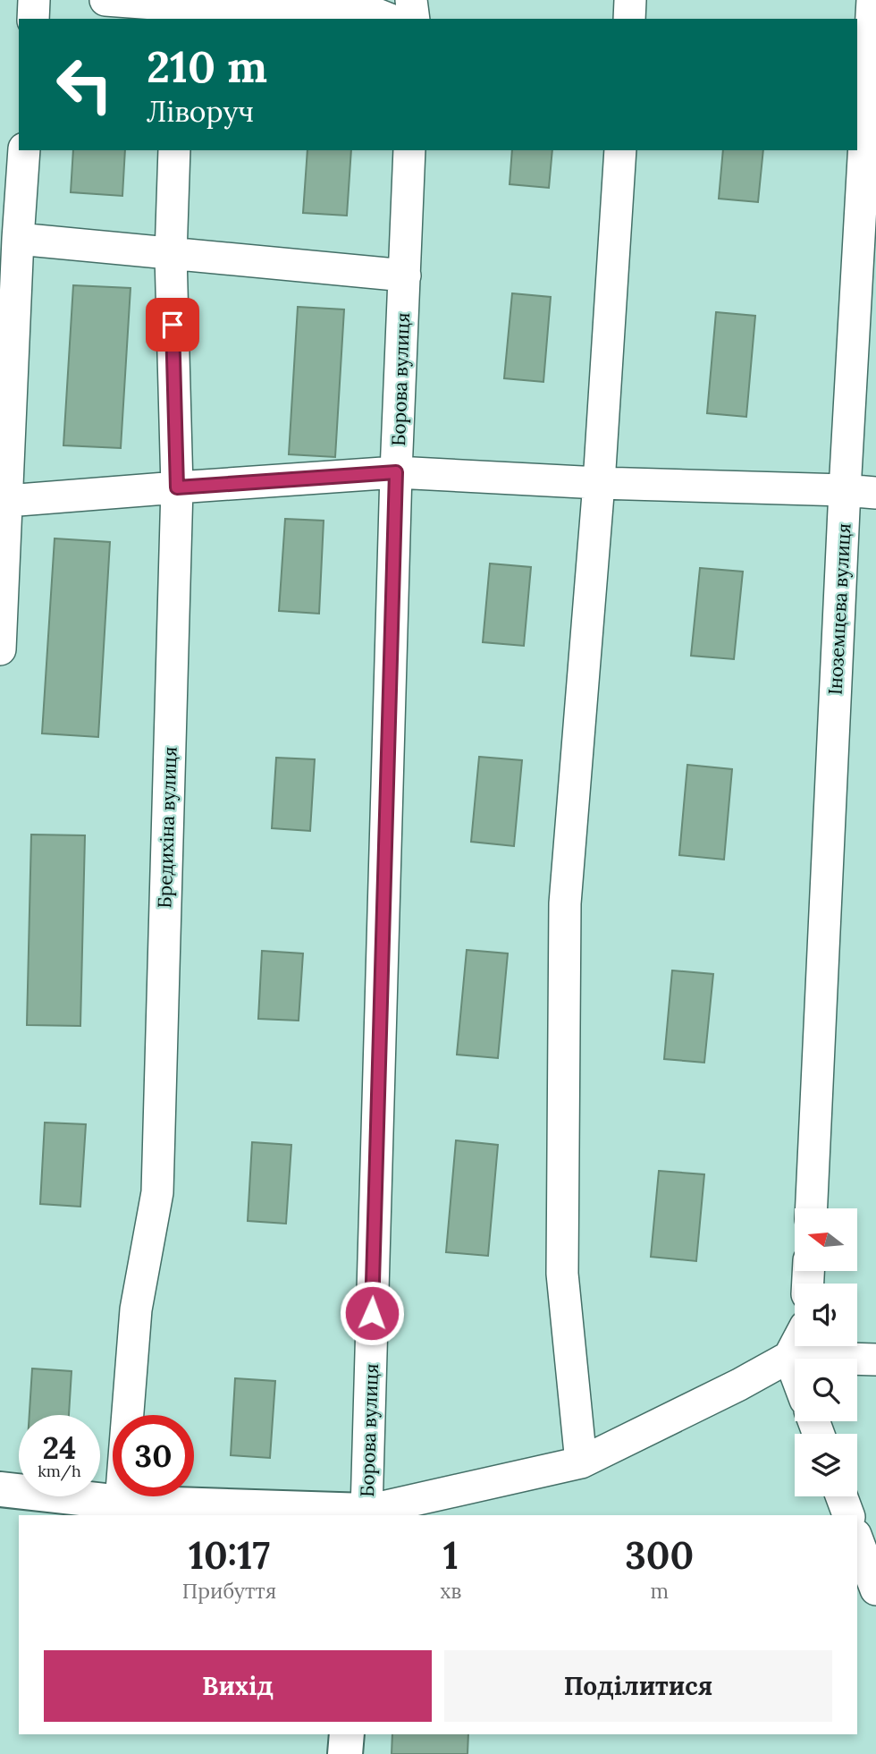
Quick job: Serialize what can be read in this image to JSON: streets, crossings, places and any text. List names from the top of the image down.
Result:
{
  "streets": {
    "street": ["Борова вулиця", "Іноземцева вулиця", "Бредихіна вулиця"]
  },
  "north": "left",
  "page": {
    "turn": ["210 m", "Ліворуч"],
    "speed": "24 km/h",
    "limit": "30",
    "eta": [
      "10:17",
      "Прибуття",
      "1",
      "хв",
      "300",
      "m"
    ],
    "buttons": ["Вихід", "Поділитися"]
  }
}
